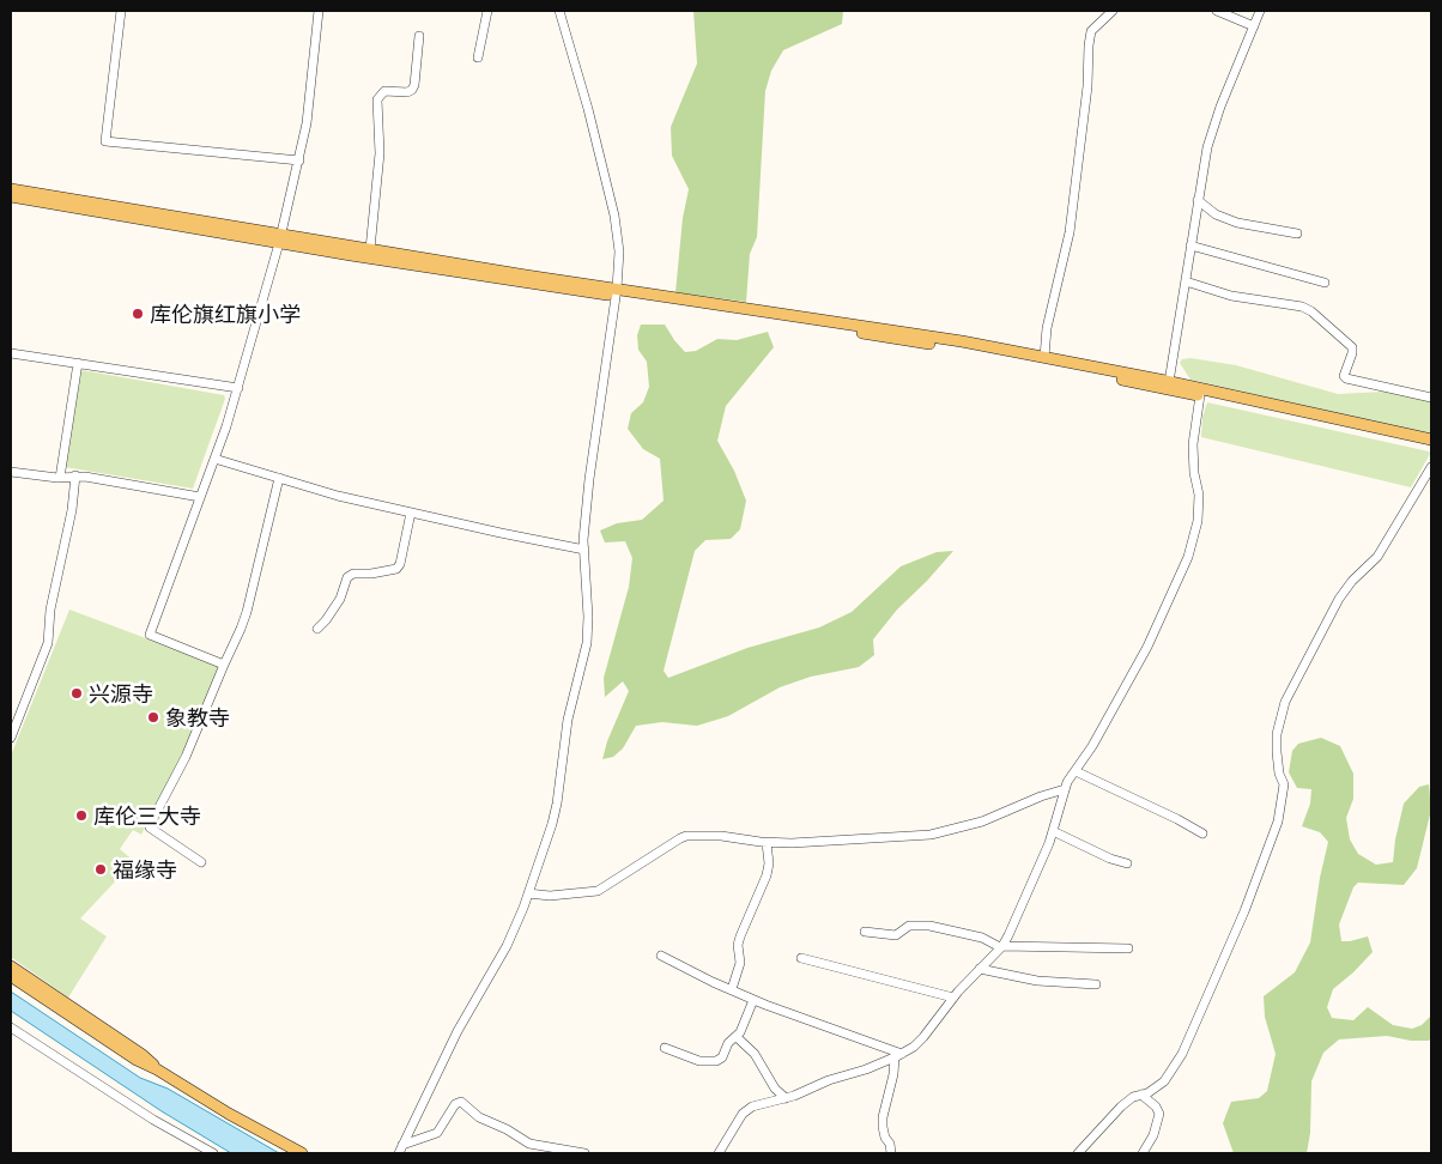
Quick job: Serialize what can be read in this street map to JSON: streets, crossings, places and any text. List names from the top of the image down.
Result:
{
  "places": [
    "库伦旗红旗小学",
    "兴源寺",
    "象教寺",
    "库伦三大寺",
    "福缘寺"
  ]
}
